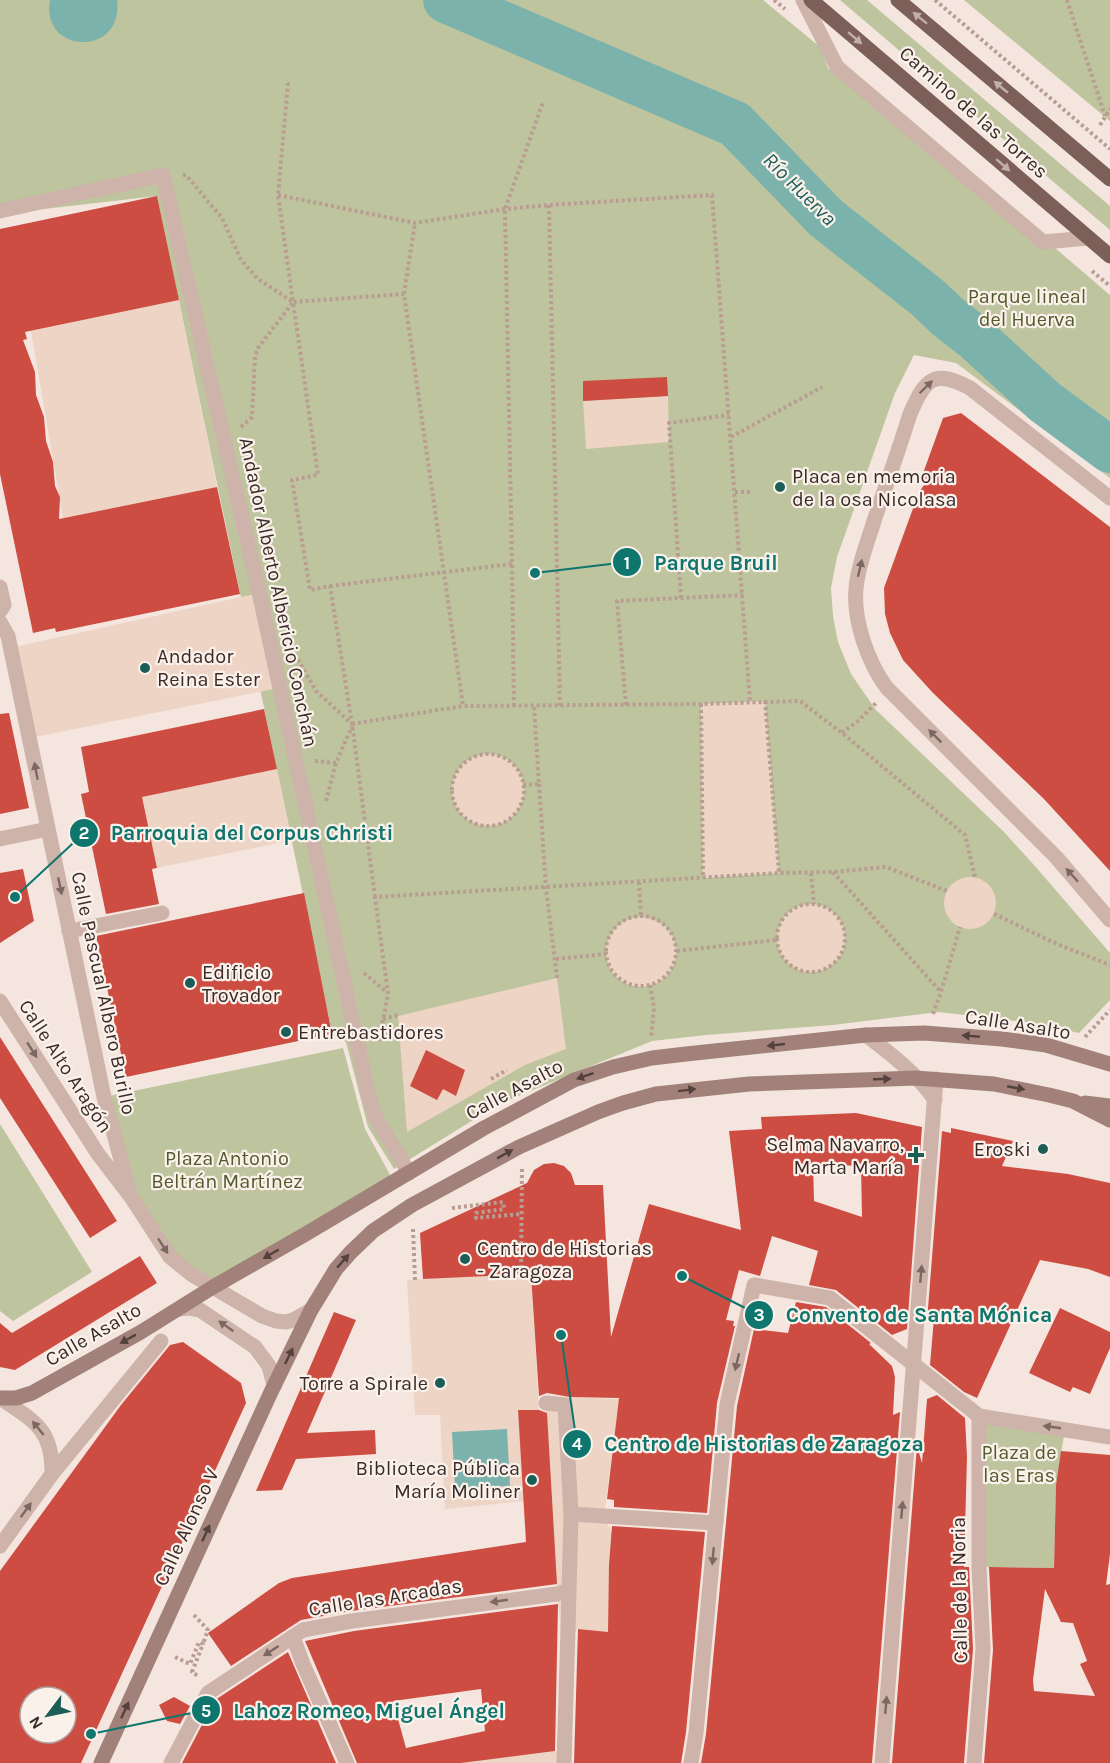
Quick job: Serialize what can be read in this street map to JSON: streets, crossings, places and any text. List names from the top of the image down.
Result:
{
  "streets": {
    "main road": ["Camino de las Torres", "Calle Asalto", "Calle Alonso V"],
    "street": [
      "Andador Alberto Albericio Conchán",
      "Calle Pascual Albero Burillo",
      "Calle Alto Aragón",
      "Calle de la Noria",
      "Calle las Arcadas"
    ]
  },
  "crossings": [
    ["Andador Alberto Albericio Conchán", "Calle Asalto"],
    ["Calle Pascual Albero Burillo", "Calle Alto Aragón"],
    ["Calle Asalto", "Calle Alto Aragón"],
    ["Calle Alto Aragón", "Calle Alonso V"]
  ],
  "one_way": ["Calle Alto Aragón", "Calle Alonso V", "Calle las Arcadas"],
  "water": ["Río Huerva"],
  "parks": ["Parque lineal del Huerva", "Plaza Antonio Beltrán Martínez", "Plaza de las Eras"],
  "places": {
    "other": [
      "Placa en memoria de la osa Nicolasa",
      "Parque Bruil",
      "Andador Reina Ester",
      "Parroquia del Corpus Christi",
      "Edificio Trovador",
      "Entrebastidores",
      "Eroski",
      "Centro de Historias - Zaragoza",
      "Convento de Santa Mónica",
      "Centro de Historias de Zaragoza",
      "Torre a Spirale",
      "Biblioteca Pública María Moliner",
      "Lahoz Romeo, Miguel Ángel"
    ],
    "health": ["Selma Navarro, Marta María"]
  },
  "north": "bottom left"
}
